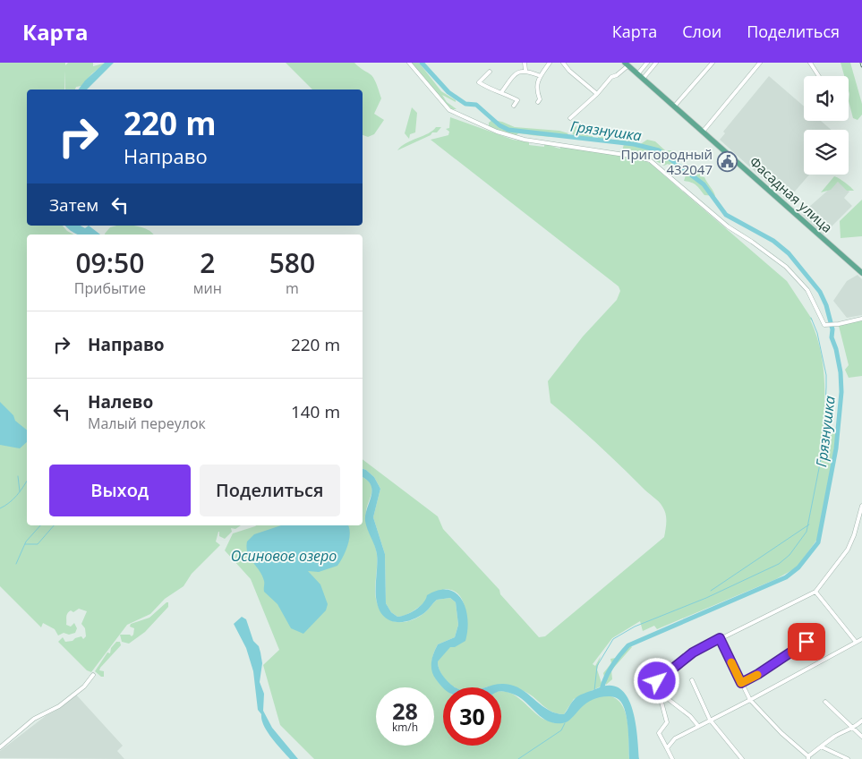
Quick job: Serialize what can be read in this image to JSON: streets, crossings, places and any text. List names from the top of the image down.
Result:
{
  "streets": {
    "main road": ["Фасадная улица"]
  },
  "water": ["Грязнушка", "Осиновое озеро"],
  "places": {
    "public building": ["Пригородный 432047"]
  },
  "page": {
    "header": "Карта",
    "nav": ["Карта", "Слои", "Поделиться"],
    "turn": ["220 m", "Направо"],
    "then": "Затем",
    "eta": [
      "09:50",
      "Прибытие",
      "2",
      "мин",
      "580",
      "m"
    ],
    "list": [
      {
        "name": "Направо",
        "value": "220 m"
      },
      {
        "name": "Налево",
        "note": "Малый переулок",
        "value": "140 m"
      }
    ],
    "buttons": ["Выход", "Поделиться"],
    "speed": "28 km/h",
    "limit": "30"
  }
}
